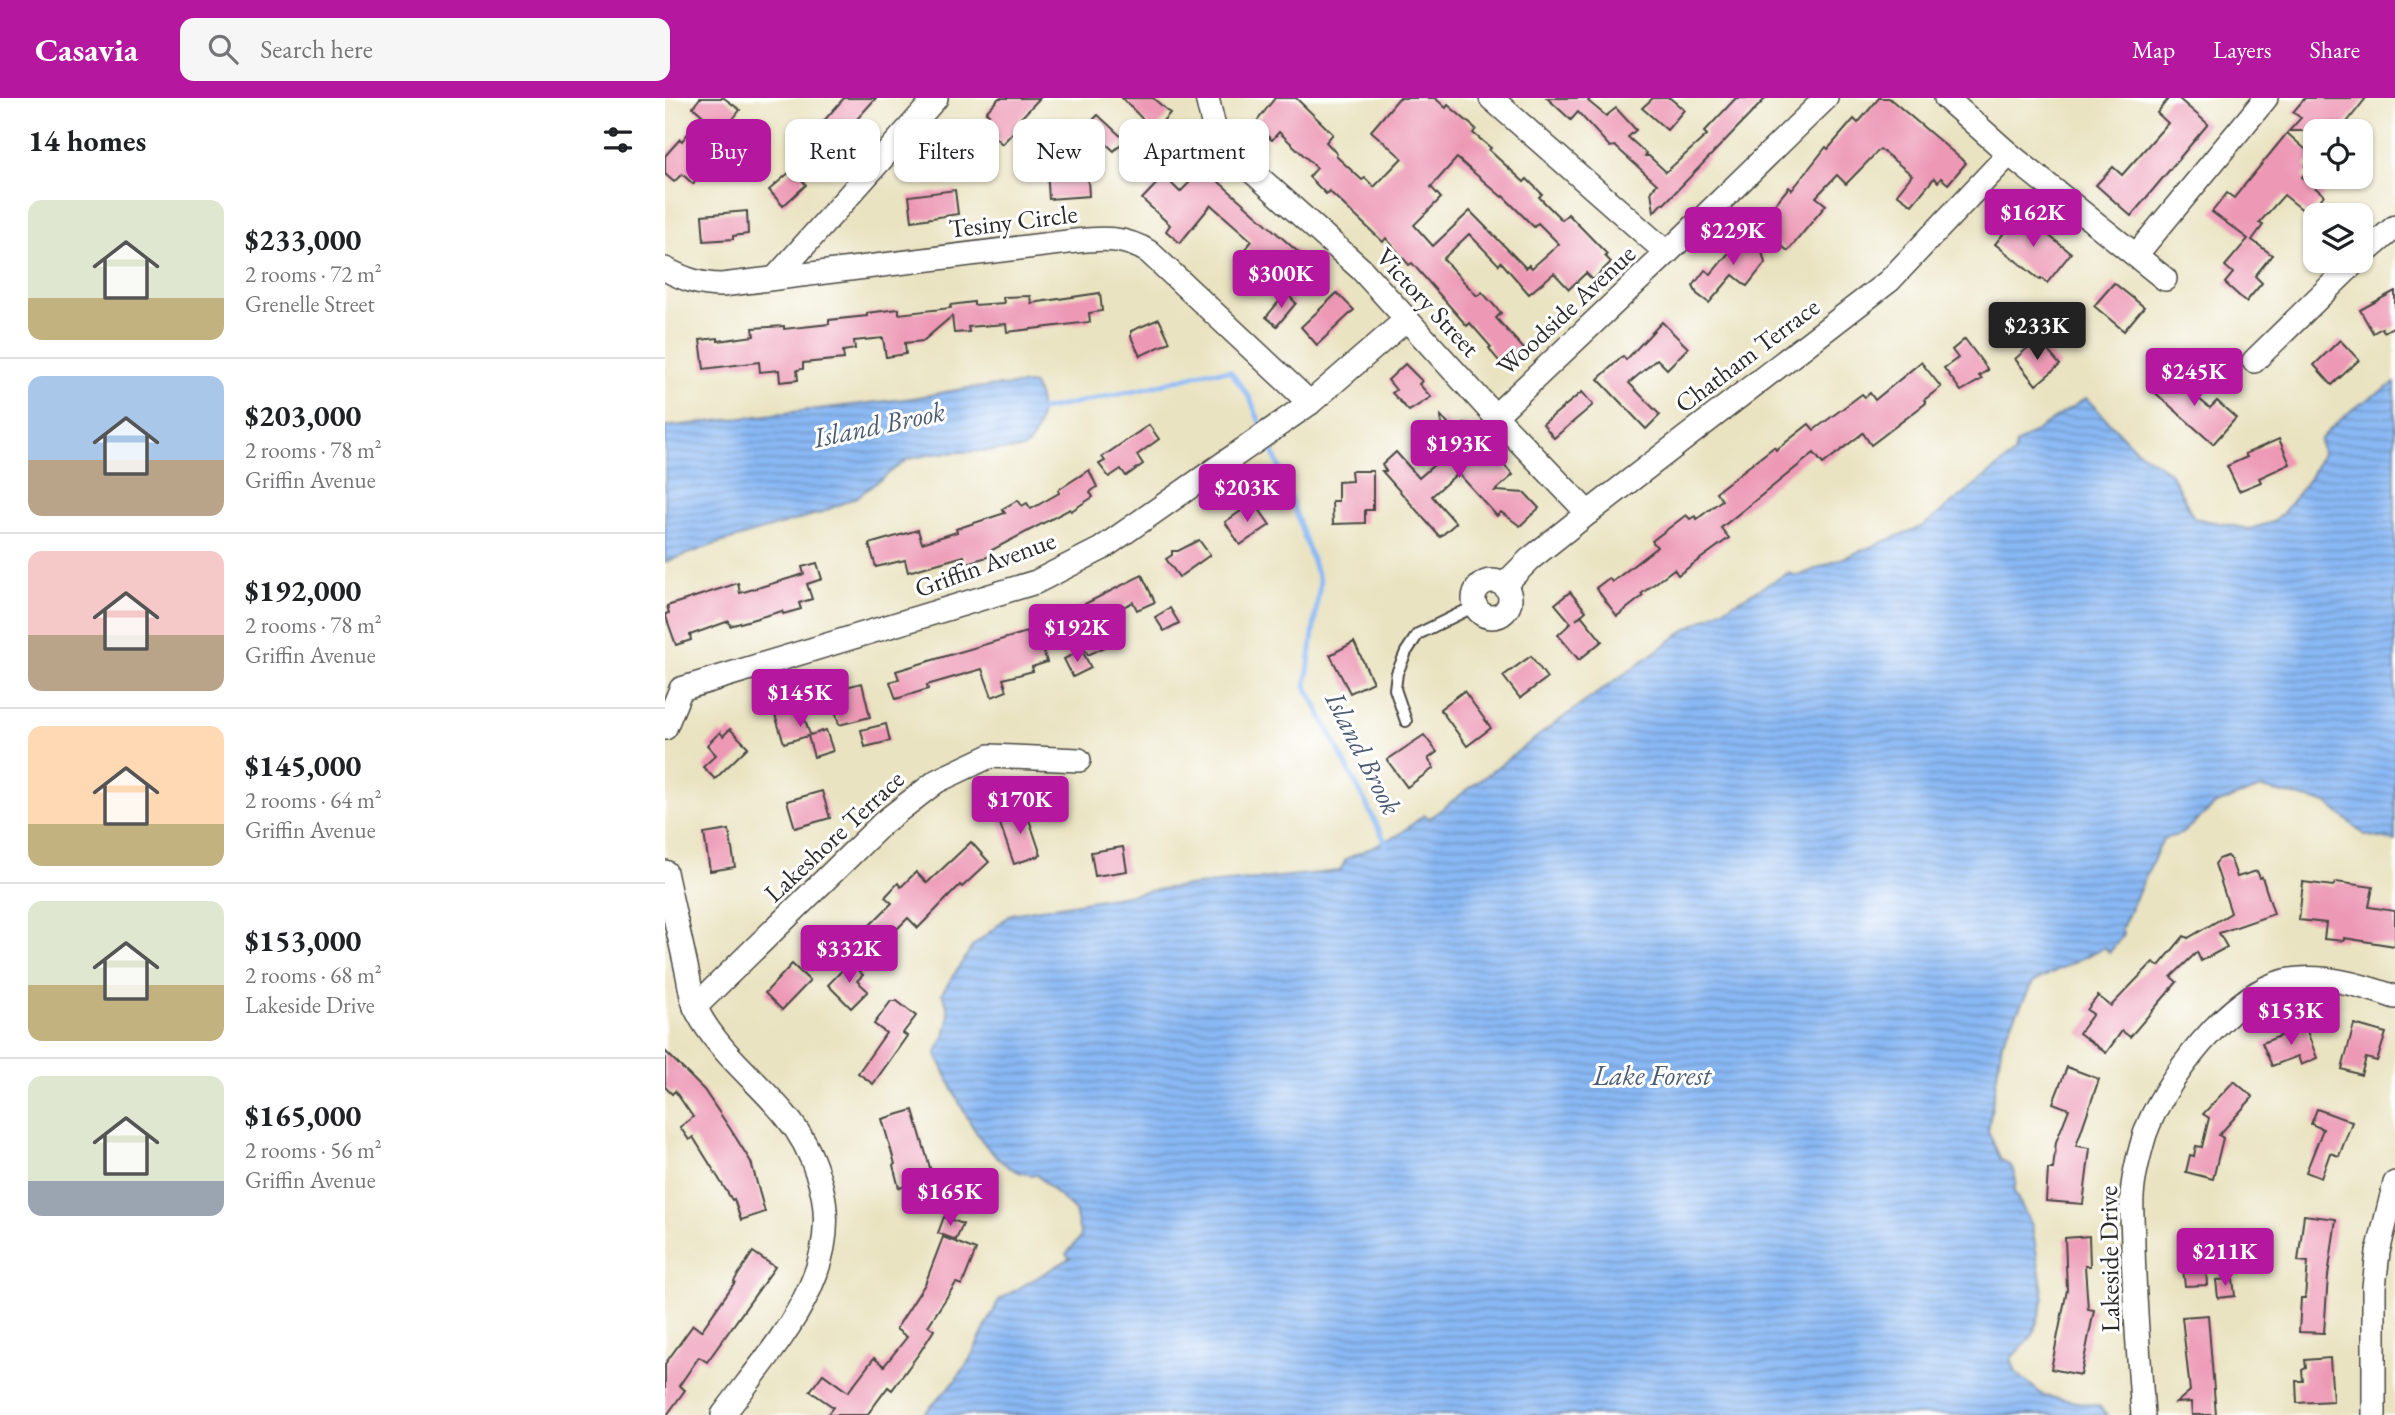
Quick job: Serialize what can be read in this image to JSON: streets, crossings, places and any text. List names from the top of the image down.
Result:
{
  "streets": {
    "street": [
      "Tesiny Circle",
      "Victory Street",
      "Woodside Avenue",
      "Chatham Terrace",
      "Griffin Avenue",
      "Lakeshore Terrace",
      "Lakeside Drive"
    ]
  },
  "crossings": [
    ["Tesiny Circle", "Griffin Avenue"],
    ["Victory Street", "Woodside Avenue"],
    ["Victory Street", "Chatham Terrace"],
    ["Victory Street", "Griffin Avenue"]
  ],
  "water": ["Island Brook", "Lake Forest"],
  "page": {
    "header": "Casavia",
    "search": "Search here",
    "nav": ["Map", "Layers", "Share"],
    "heading": "14 homes",
    "chip": [
      "Buy",
      "Rent",
      "Filters",
      "New",
      "Apartment"
    ],
    "list": [
      {
        "name": "$233,000",
        "note": "2 rooms · 72 m² · Grenelle Street"
      },
      {
        "name": "$203,000",
        "note": "2 rooms · 78 m² · Griffin Avenue"
      },
      {
        "name": "$192,000",
        "note": "2 rooms · 78 m² · Griffin Avenue"
      },
      {
        "name": "$145,000",
        "note": "2 rooms · 64 m² · Griffin Avenue"
      },
      {
        "name": "$153,000",
        "note": "2 rooms · 68 m² · Lakeside Drive"
      },
      {
        "name": "$165,000",
        "note": "2 rooms · 56 m² · Griffin Avenue"
      }
    ],
    "price": [
      "$162K",
      "$229K",
      "$300K",
      "$233K",
      "$245K",
      "$193K",
      "$203K",
      "$192K",
      "$145K",
      "$170K",
      "$332K",
      "$153K",
      "$165K",
      "$211K"
    ]
  }
}
